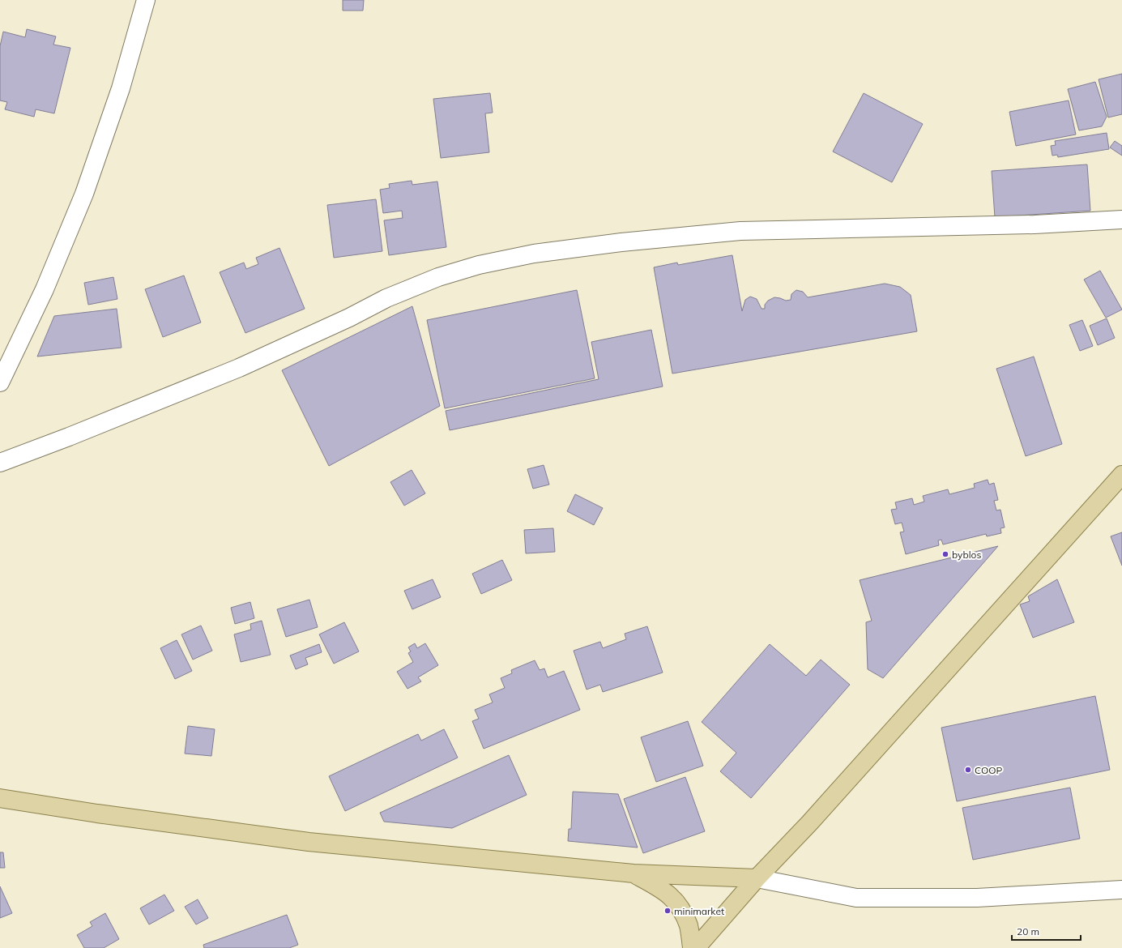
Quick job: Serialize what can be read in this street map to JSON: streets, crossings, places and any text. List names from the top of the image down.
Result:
{
  "places": ["byblos", "COOP", "minimarket"],
  "scale_bar": "20 m"
}
